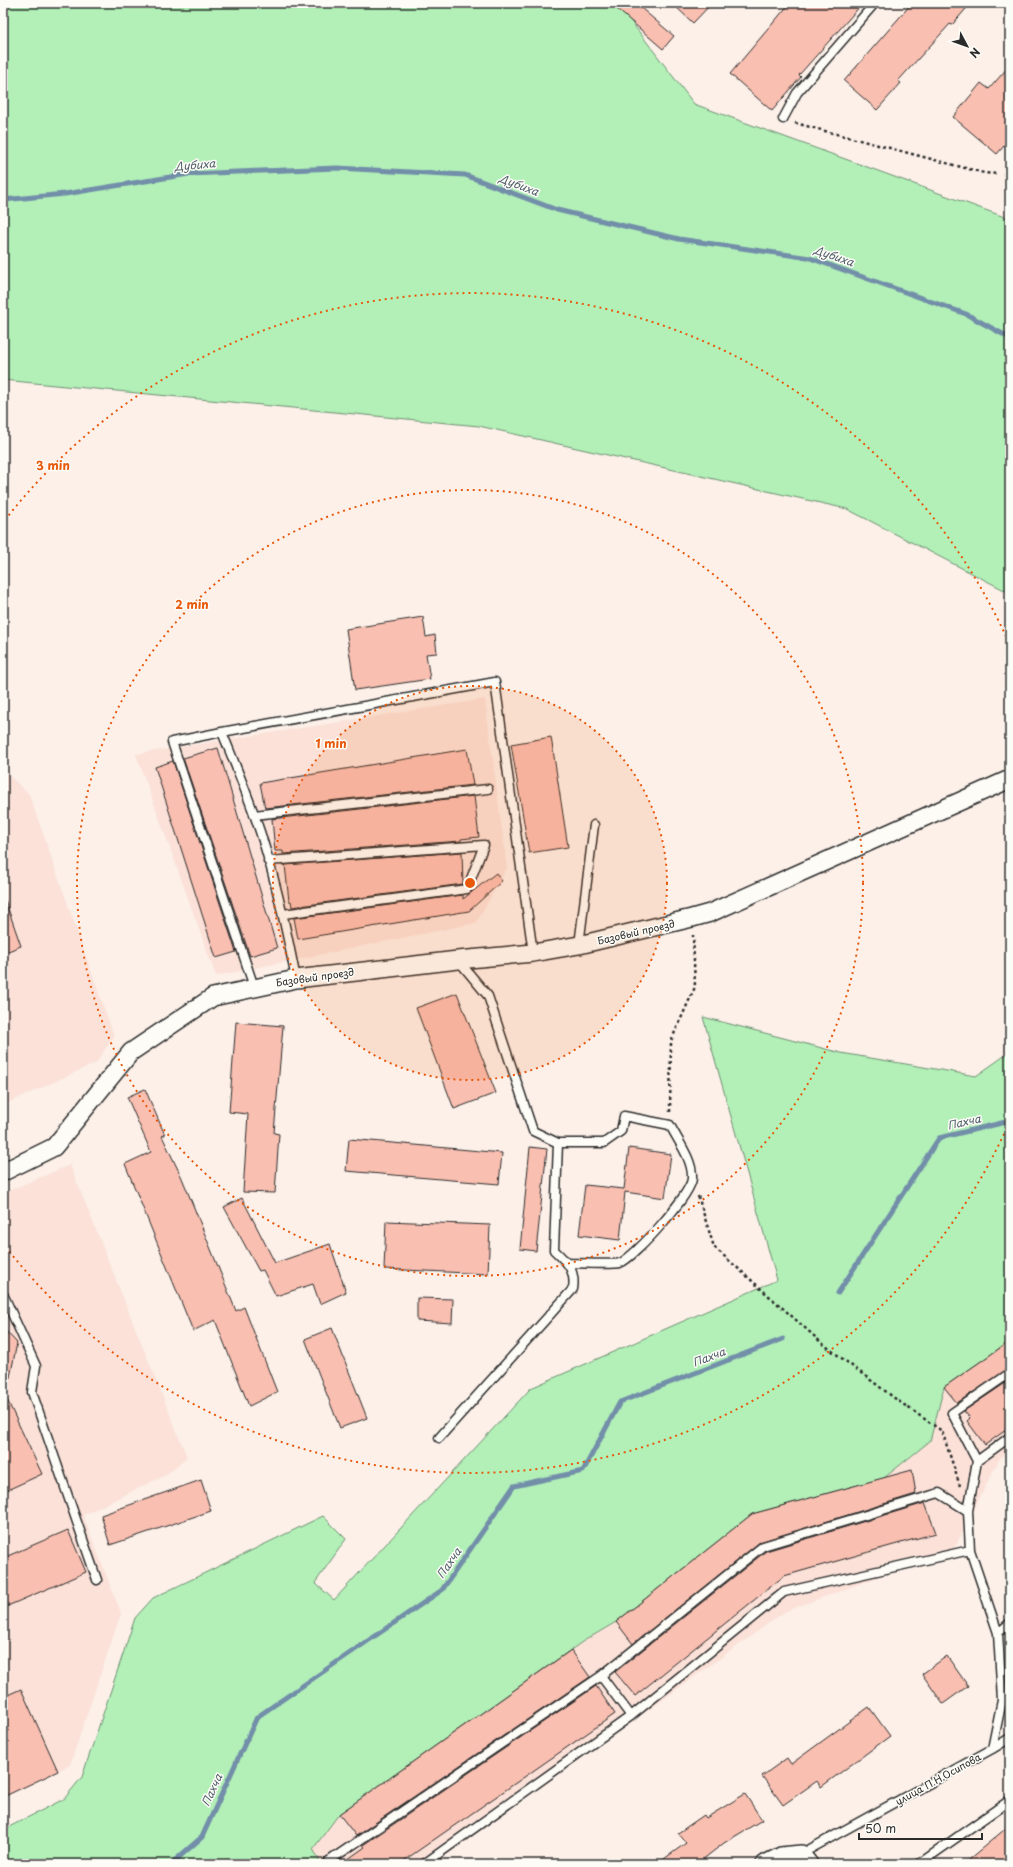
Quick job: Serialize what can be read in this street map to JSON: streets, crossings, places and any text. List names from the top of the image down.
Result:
{
  "streets": {
    "street": ["Базовый проезд", "улица П.Н.Осипова"]
  },
  "water": ["Дубиха", "Пахча"],
  "scale_bar": "50 m",
  "north": "bottom right",
  "rings": ["3 min", "2 min", "1 min"]
}
